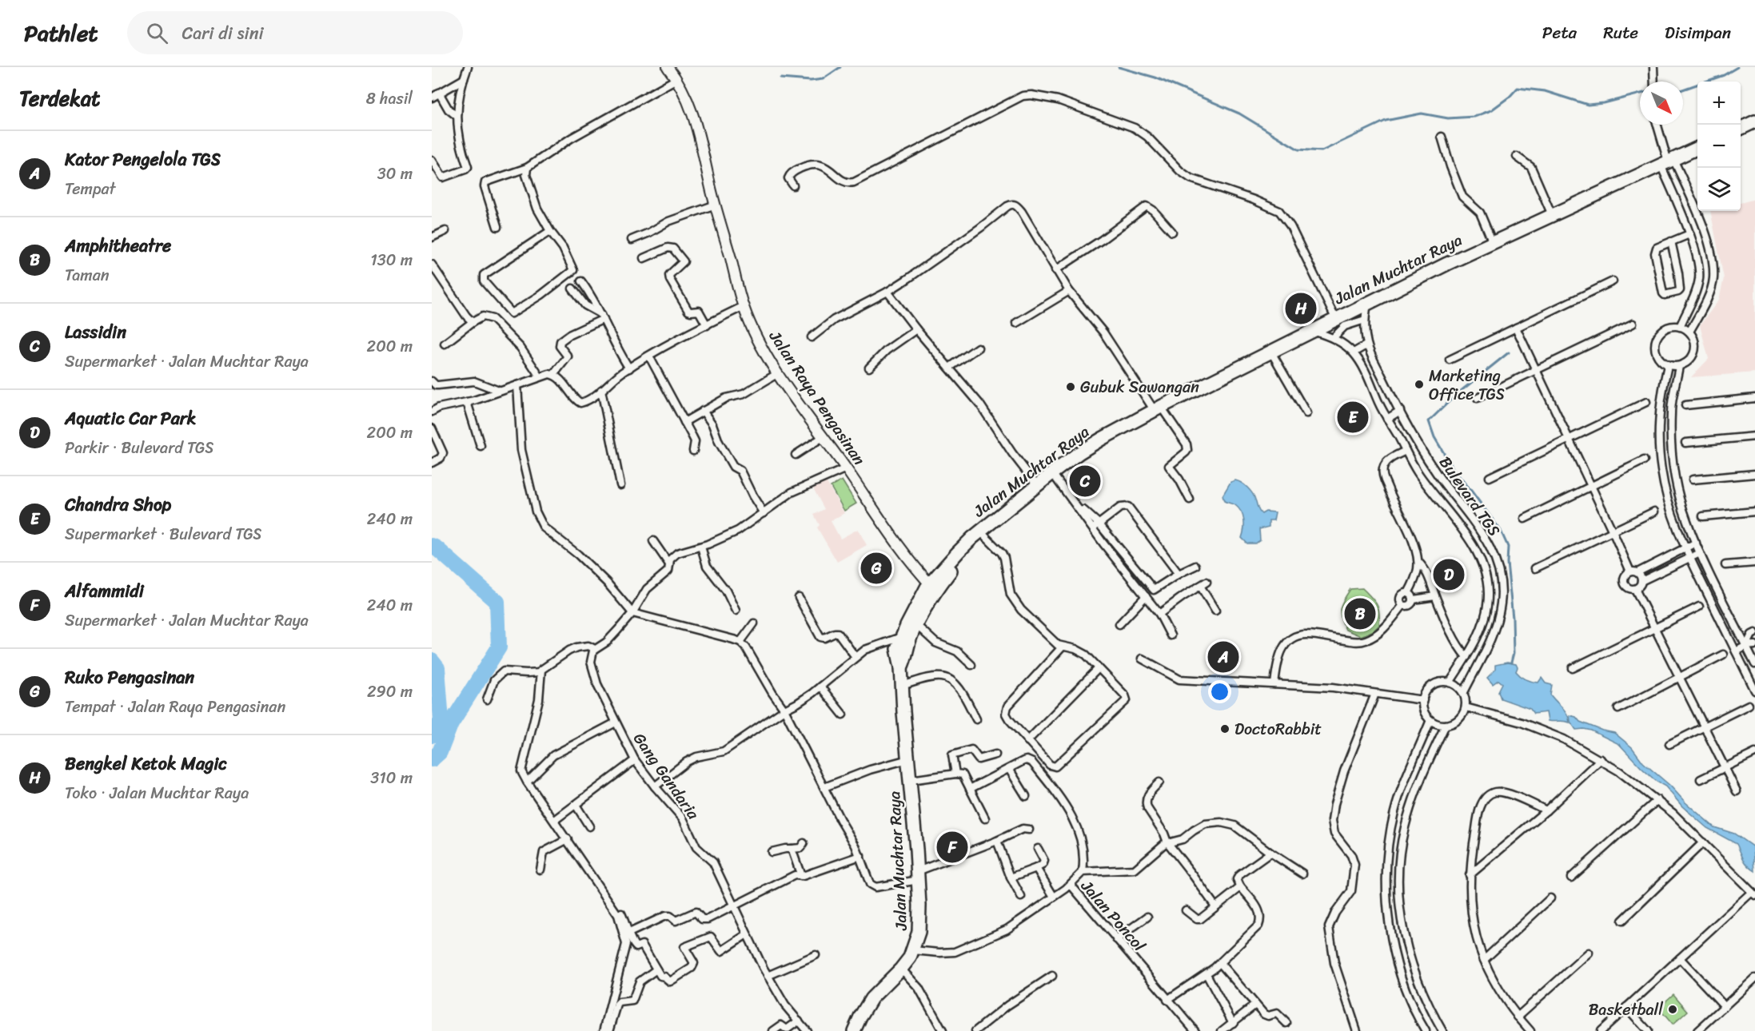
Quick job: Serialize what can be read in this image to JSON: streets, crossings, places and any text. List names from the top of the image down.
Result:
{
  "streets": {
    "highway": ["Jalan Muchtar Raya"],
    "main road": ["Jalan Raya Pengasinan"],
    "street": ["Bulevard TGS", "Gang Gandaria", "Jalan Poncol"]
  },
  "crossings": [
    ["Jalan Muchtar Raya", "Jalan Raya Pengasinan"],
    ["Jalan Muchtar Raya", "Bulevard TGS"],
    ["Jalan Muchtar Raya", "Jalan Poncol"]
  ],
  "places": [
    "Marketing Office TGS",
    "Gubuk Sawangan",
    "DoctoRabbit",
    "Basketball"
  ],
  "north": "bottom right",
  "page": {
    "header": "Pathlet",
    "search": "Cari di sini",
    "nav": ["Peta", "Rute", "Disimpan"],
    "heading": ["Terdekat", "8 hasil"],
    "map_buttons": ["+", "−"],
    "list": [
      {
        "mark": "A",
        "name": "Kator Pengelola TGS",
        "note": "Tempat",
        "value": "30 m"
      },
      {
        "mark": "B",
        "name": "Amphitheatre",
        "note": "Taman",
        "value": "130 m"
      },
      {
        "mark": "C",
        "name": "Lassidin",
        "note": "Supermarket · Jalan Muchtar Raya",
        "value": "200 m"
      },
      {
        "mark": "D",
        "name": "Aquatic Car Park",
        "note": "Parkir · Bulevard TGS",
        "value": "200 m"
      },
      {
        "mark": "E",
        "name": "Chandra Shop",
        "note": "Supermarket · Bulevard TGS",
        "value": "240 m"
      },
      {
        "mark": "F",
        "name": "Alfammidi",
        "note": "Supermarket · Jalan Muchtar Raya",
        "value": "240 m"
      },
      {
        "mark": "G",
        "name": "Ruko Pengasinan",
        "note": "Tempat · Jalan Raya Pengasinan",
        "value": "290 m"
      },
      {
        "mark": "H",
        "name": "Bengkel Ketok Magic",
        "note": "Toko · Jalan Muchtar Raya",
        "value": "310 m"
      }
    ],
    "pins": [
      "H",
      "E",
      "C",
      "G",
      "D",
      "B",
      "A",
      "F"
    ]
  }
}
